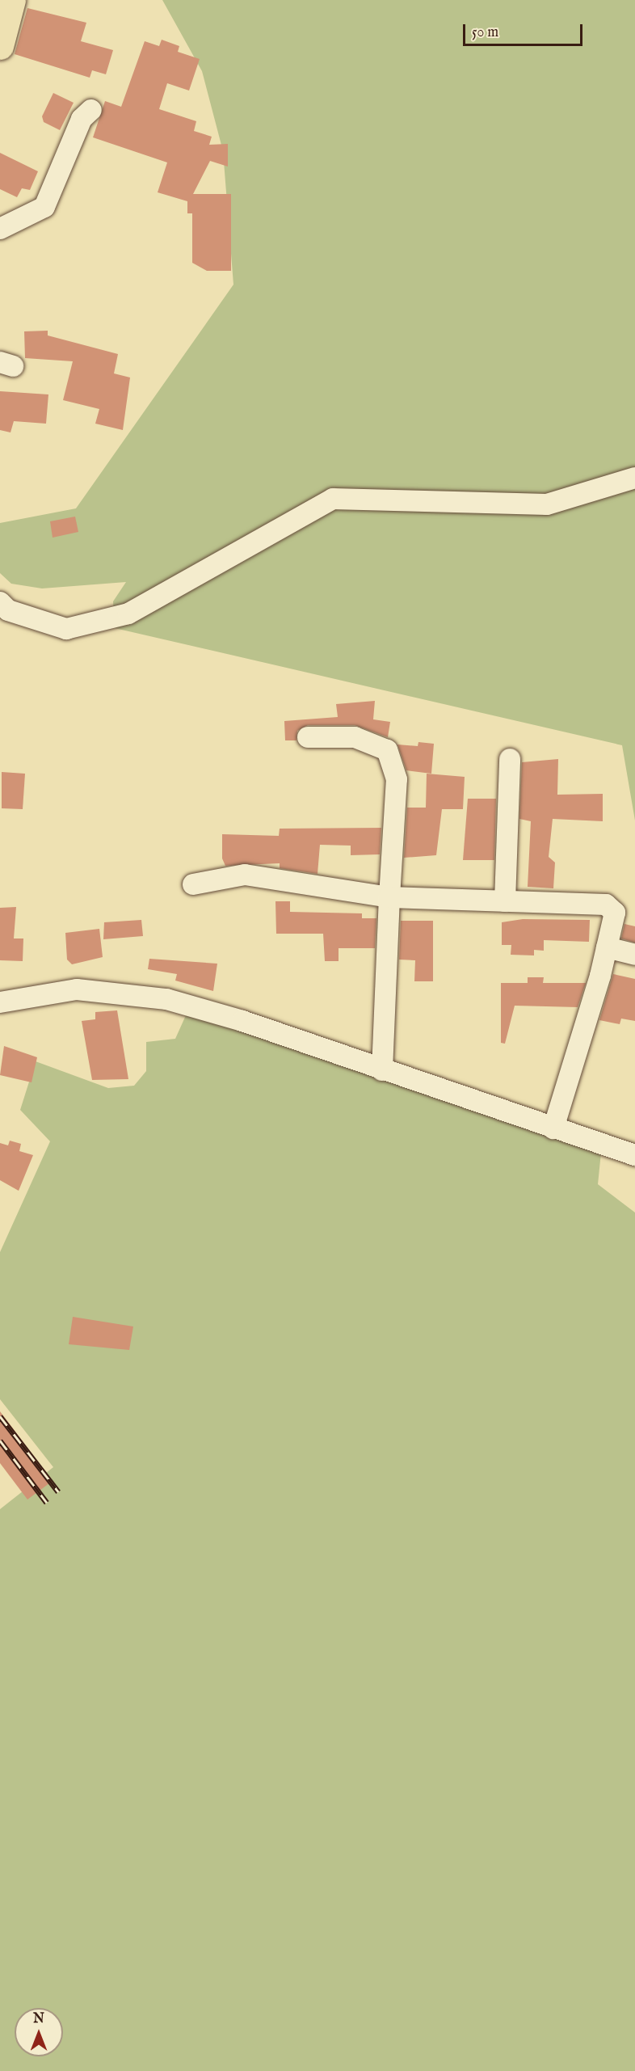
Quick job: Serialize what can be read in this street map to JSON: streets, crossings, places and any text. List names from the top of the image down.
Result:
{
  "scale_bar": "50 m",
  "north": "top"
}
